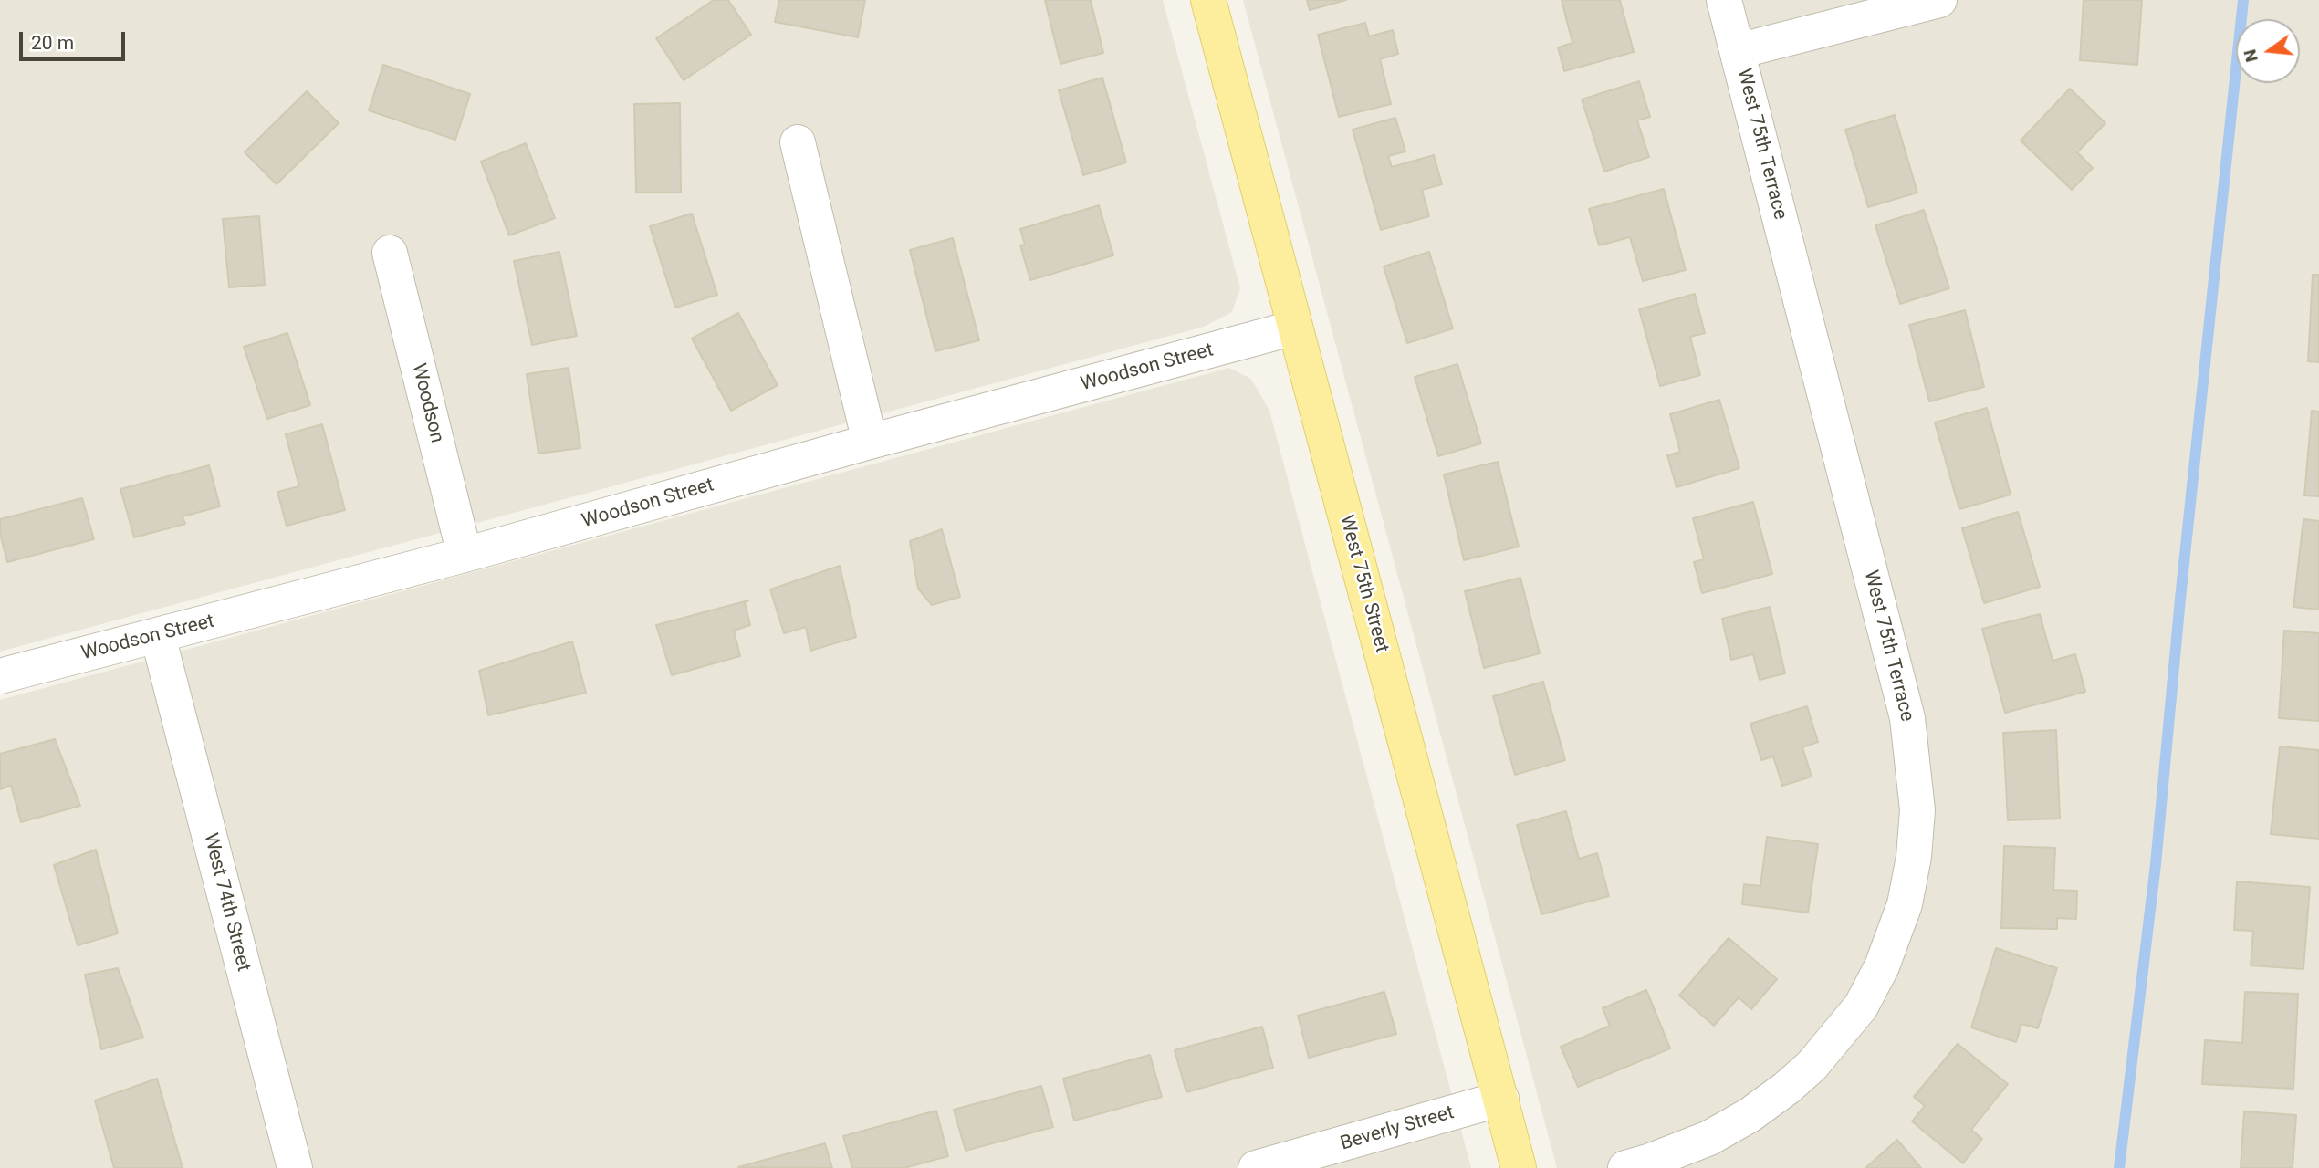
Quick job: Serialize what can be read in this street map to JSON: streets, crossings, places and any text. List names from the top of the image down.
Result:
{
  "streets": {
    "main road": ["West 75th Street"],
    "street": [
      "West 75th Terrace",
      "Woodson Street",
      "Woodson",
      "West 74th Street",
      "Beverly Street"
    ]
  },
  "crossings": [
    ["Woodson Street", "Woodson"],
    ["Woodson Street", "West 75th Street"],
    ["Woodson Street", "West 74th Street"],
    ["West 75th Street", "Beverly Street"]
  ],
  "scale_bar": "20 m",
  "north": "left"
}
